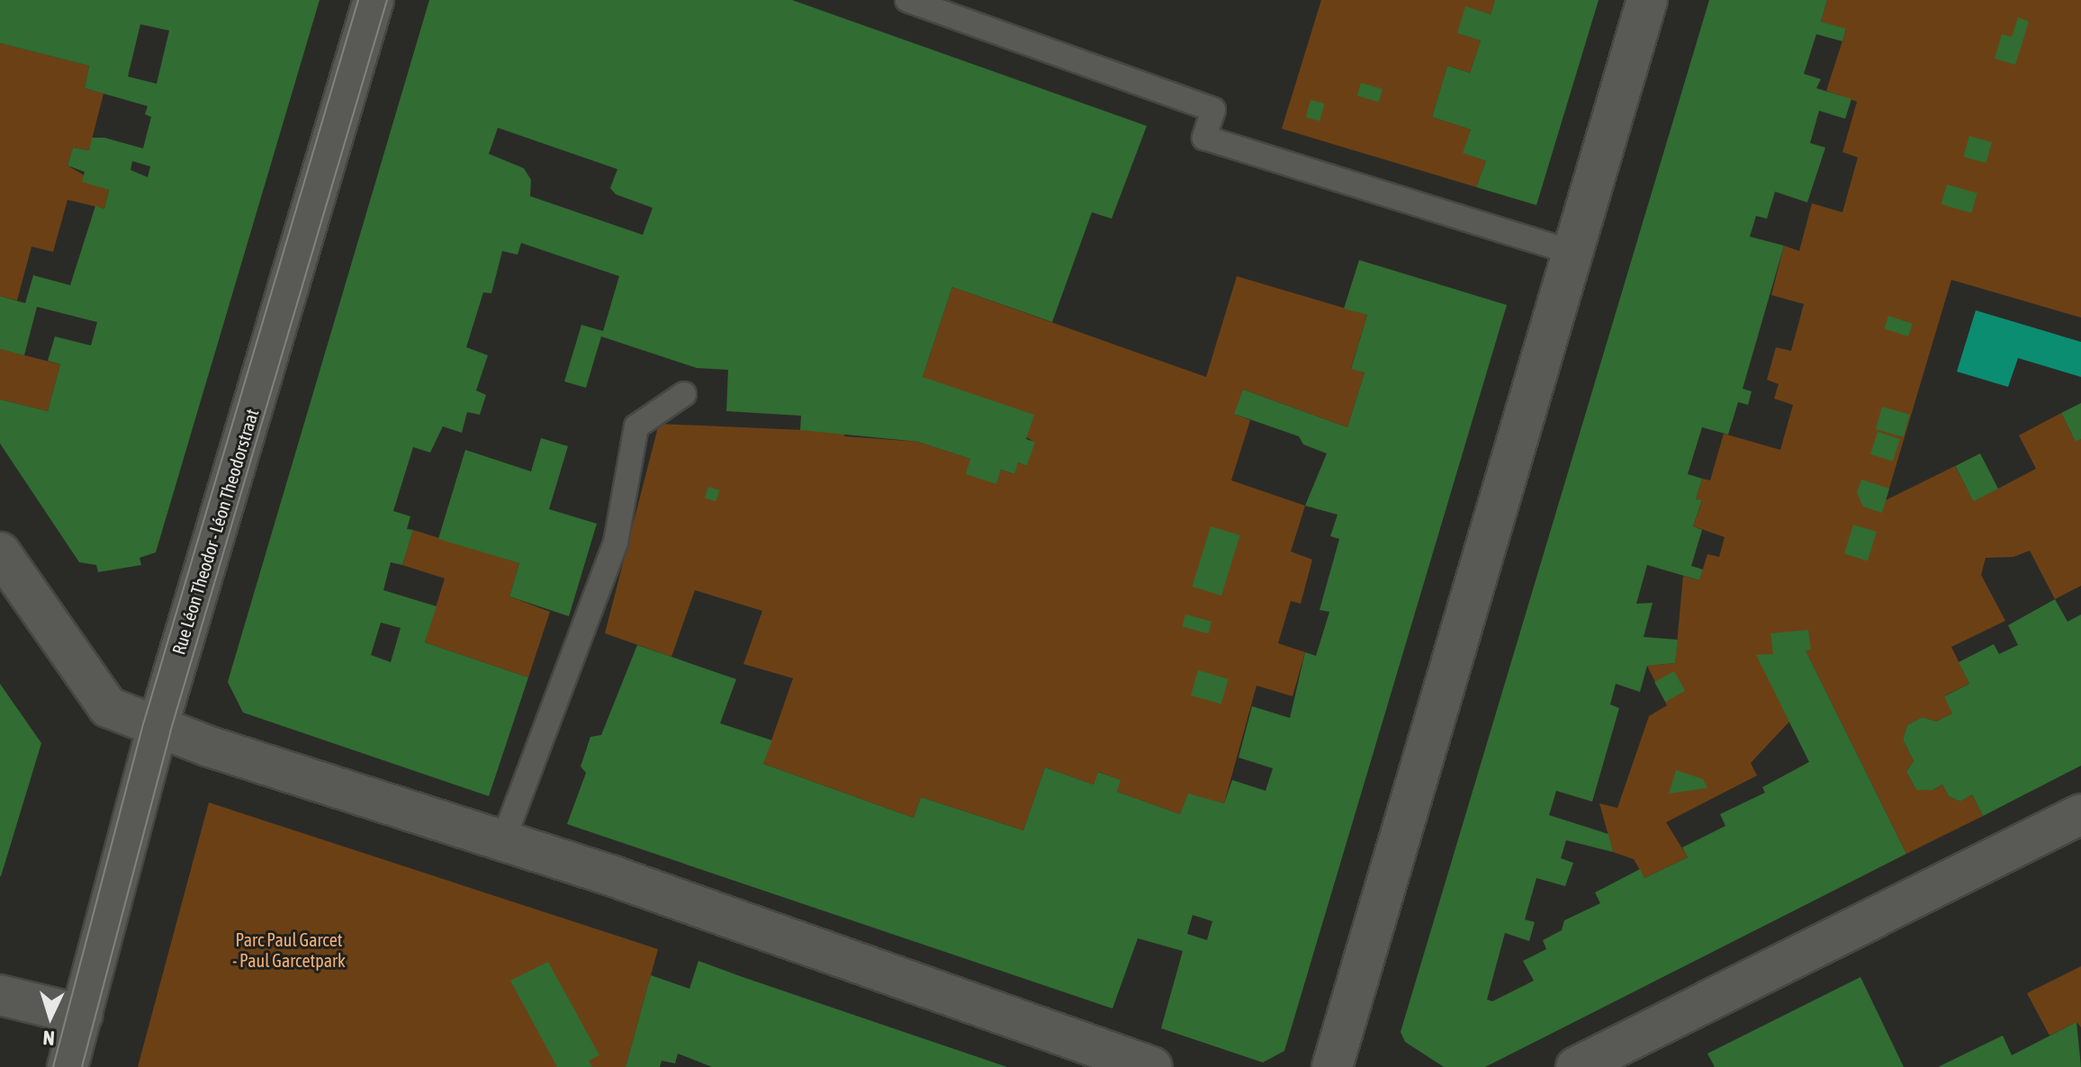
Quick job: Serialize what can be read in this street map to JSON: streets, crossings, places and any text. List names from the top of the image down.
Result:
{
  "streets": {
    "street": ["Rue Léon Theodor - Léon Theodorstraat"]
  },
  "parks": ["Parc Paul Garcet - Paul Garcetpark"],
  "north": "bottom"
}
